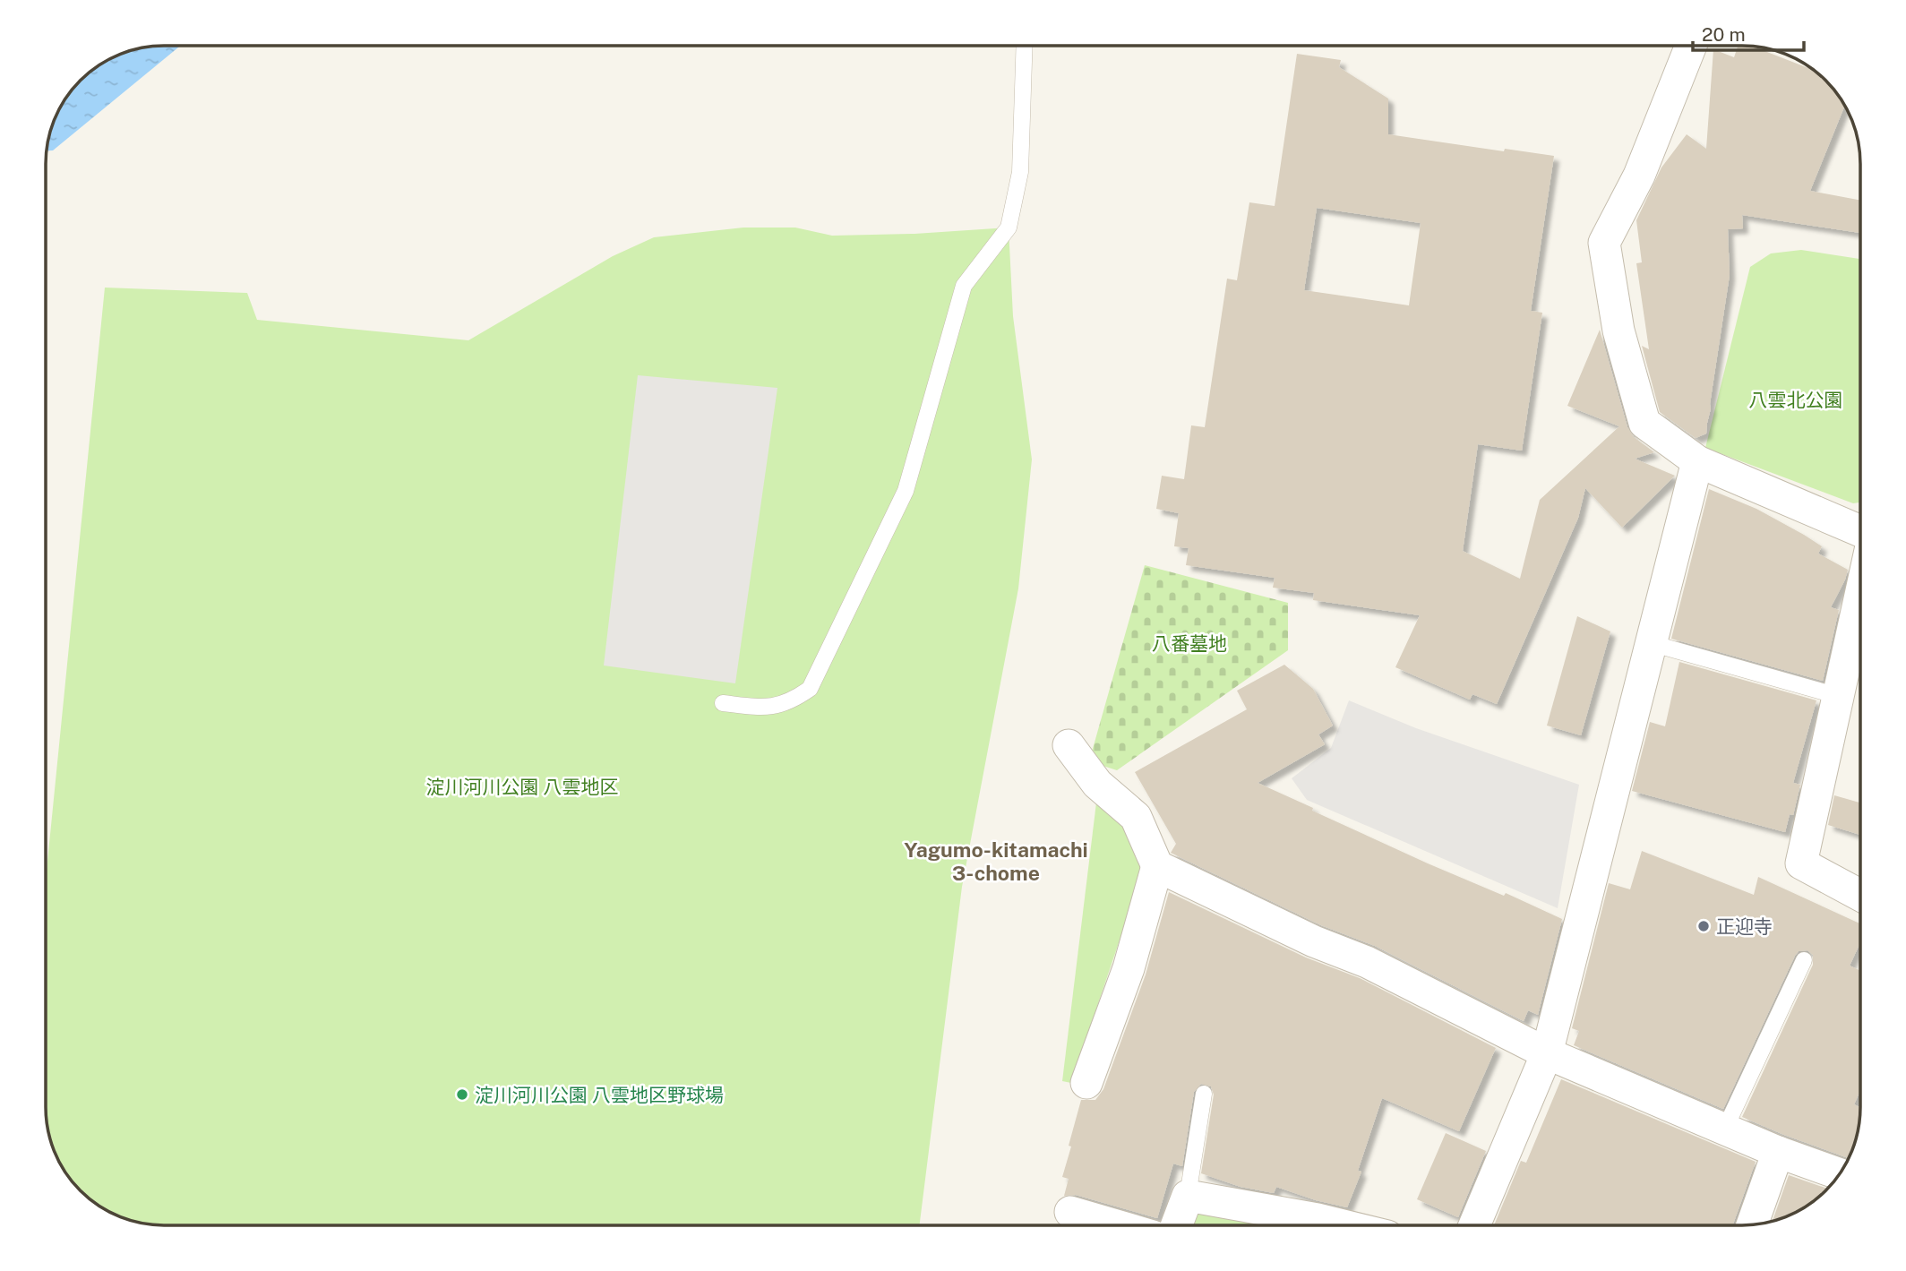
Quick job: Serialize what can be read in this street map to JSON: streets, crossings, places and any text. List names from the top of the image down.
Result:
{
  "districts": ["Yagumo-kitamachi 3-chome"],
  "parks": ["八雲北公園", "八番墓地", "淀川河川公園 八雲地区"],
  "places": ["正迎寺", "淀川河川公園 八雲地区野球場"],
  "scale_bar": "20 m"
}
